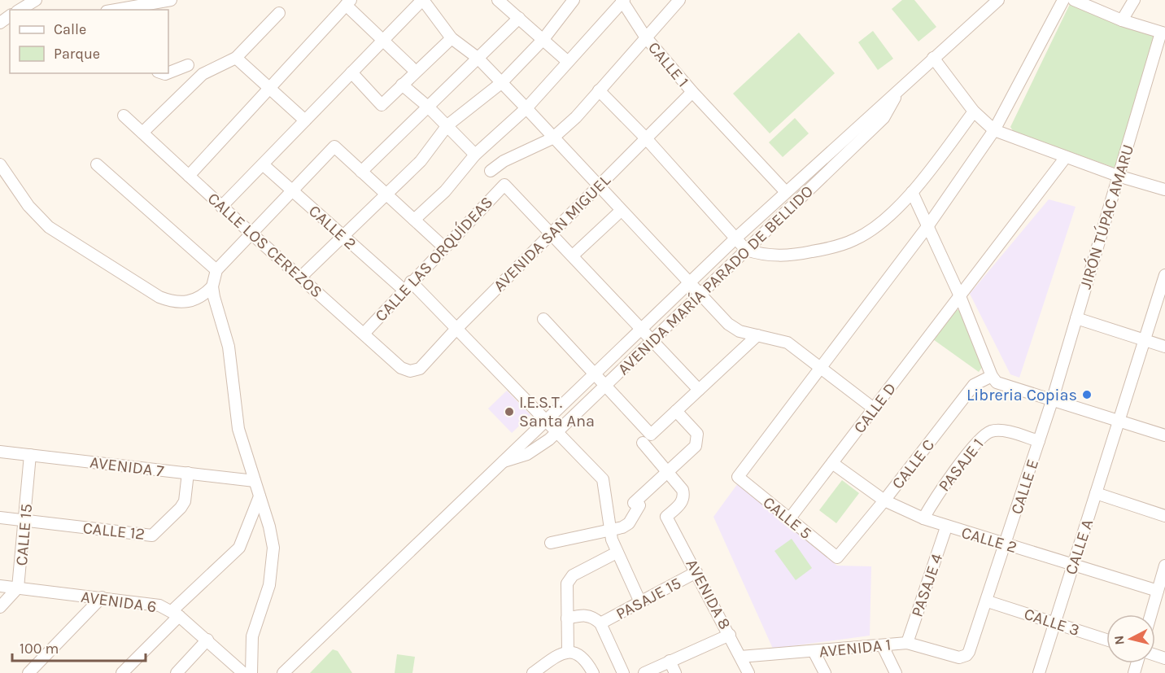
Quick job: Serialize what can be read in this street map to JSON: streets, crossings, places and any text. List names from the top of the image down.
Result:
{
  "streets": {
    "street": [
      "CALLE 1",
      "JIRÓN TÚPAC AMARU",
      "CALLE 2",
      "AVENIDA SAN MIGUEL",
      "CALLE LOS CEREZOS",
      "CALLE LAS ORQUÍDEAS",
      "AVENIDA MARÍA PARADO DE BELLIDO",
      "CALLE D",
      "CALLE C",
      "PASAJE 1",
      "AVENIDA 7",
      "CALLE E",
      "CALLE 5",
      "CALLE 12",
      "CALLE 15",
      "CALLE A",
      "PASAJE 4",
      "AVENIDA 8",
      "PASAJE 15",
      "AVENIDA 6",
      "CALLE 3",
      "AVENIDA 1"
    ]
  },
  "crossings": [
    ["CALLE 1", "AVENIDA SAN MIGUEL"],
    ["CALLE 1", "CALLE LAS ORQUÍDEAS"],
    ["CALLE 1", "AVENIDA MARÍA PARADO DE BELLIDO"],
    ["JIRÓN TÚPAC AMARU", "CALLE E"],
    ["CALLE 2", "AVENIDA SAN MIGUEL"],
    ["CALLE 2", "CALLE LAS ORQUÍDEAS"],
    ["CALLE 2", "AVENIDA MARÍA PARADO DE BELLIDO"],
    ["CALLE 2", "CALLE D"],
    ["CALLE 2", "CALLE C"],
    ["CALLE 2", "PASAJE 1"],
    ["CALLE 2", "CALLE E"],
    ["CALLE 2", "CALLE A"],
    ["CALLE 2", "PASAJE 4"],
    ["AVENIDA SAN MIGUEL", "CALLE LOS CEREZOS"],
    ["AVENIDA SAN MIGUEL", "CALLE LAS ORQUÍDEAS"],
    ["CALLE LOS CEREZOS", "CALLE LAS ORQUÍDEAS"],
    ["CALLE D", "CALLE 5"],
    ["CALLE C", "CALLE 5"],
    ["PASAJE 1", "CALLE E"],
    ["AVENIDA 7", "CALLE 12"],
    ["AVENIDA 7", "CALLE 15"],
    ["CALLE E", "CALLE 3"],
    ["CALLE E", "AVENIDA 1"],
    ["CALLE 12", "CALLE 15"],
    ["CALLE 15", "AVENIDA 6"],
    ["CALLE A", "CALLE 3"],
    ["PASAJE 4", "AVENIDA 1"],
    ["AVENIDA 8", "PASAJE 15"],
    ["AVENIDA 8", "AVENIDA 1"]
  ],
  "places": ["Libreria Copias", "I.E.S.T. Santa Ana"],
  "legend": ["Calle", "Parque"],
  "scale_bar": "100 m",
  "north": "left"
}
